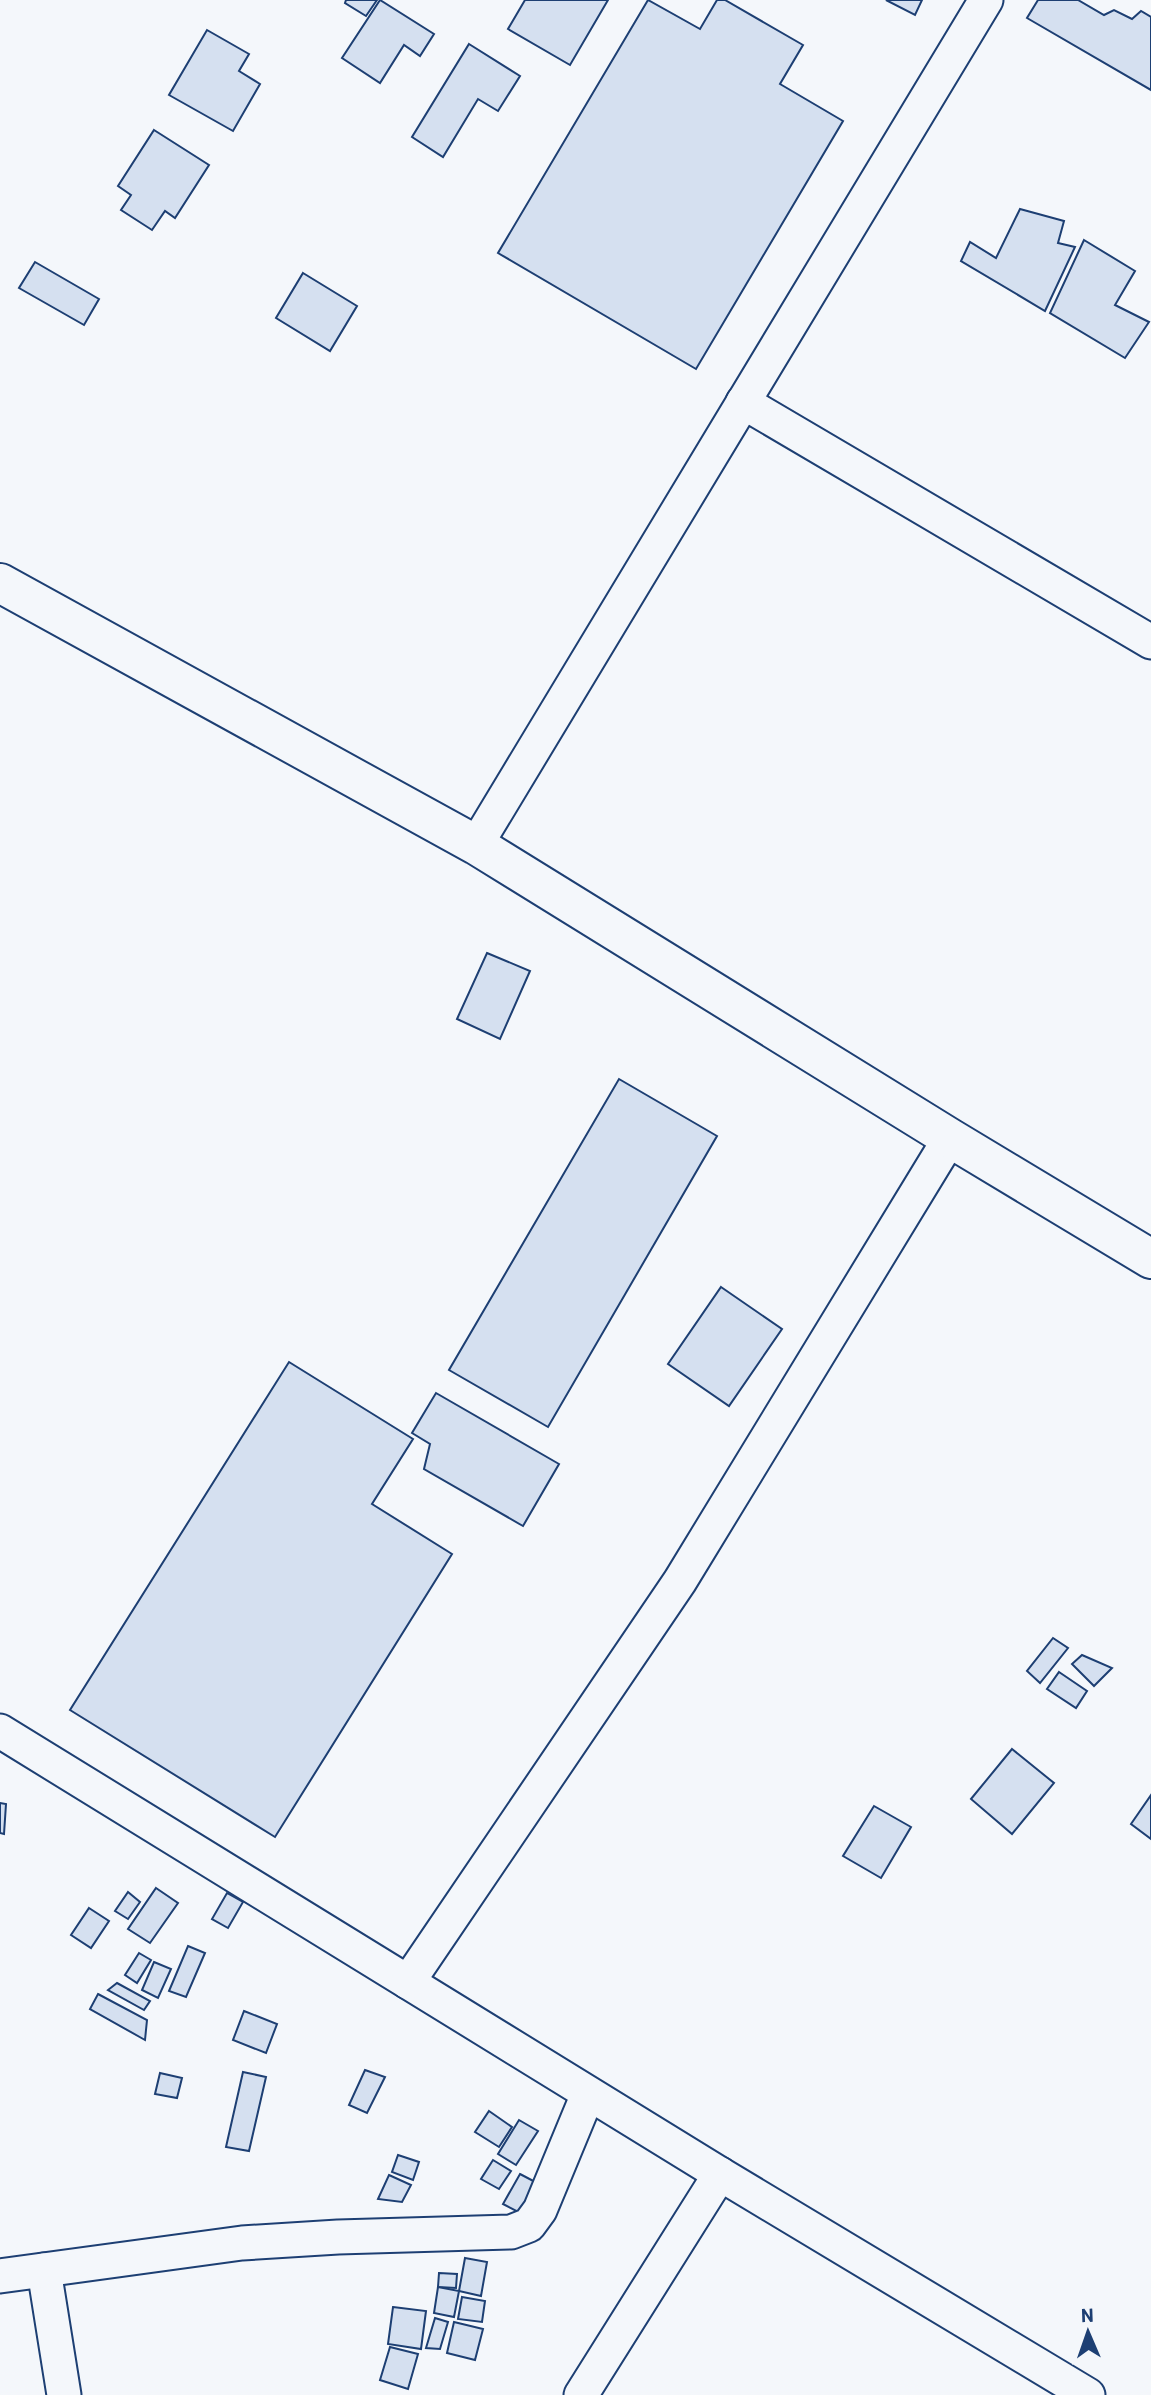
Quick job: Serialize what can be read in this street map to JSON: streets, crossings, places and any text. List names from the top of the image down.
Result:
{
  "north": "top"
}
